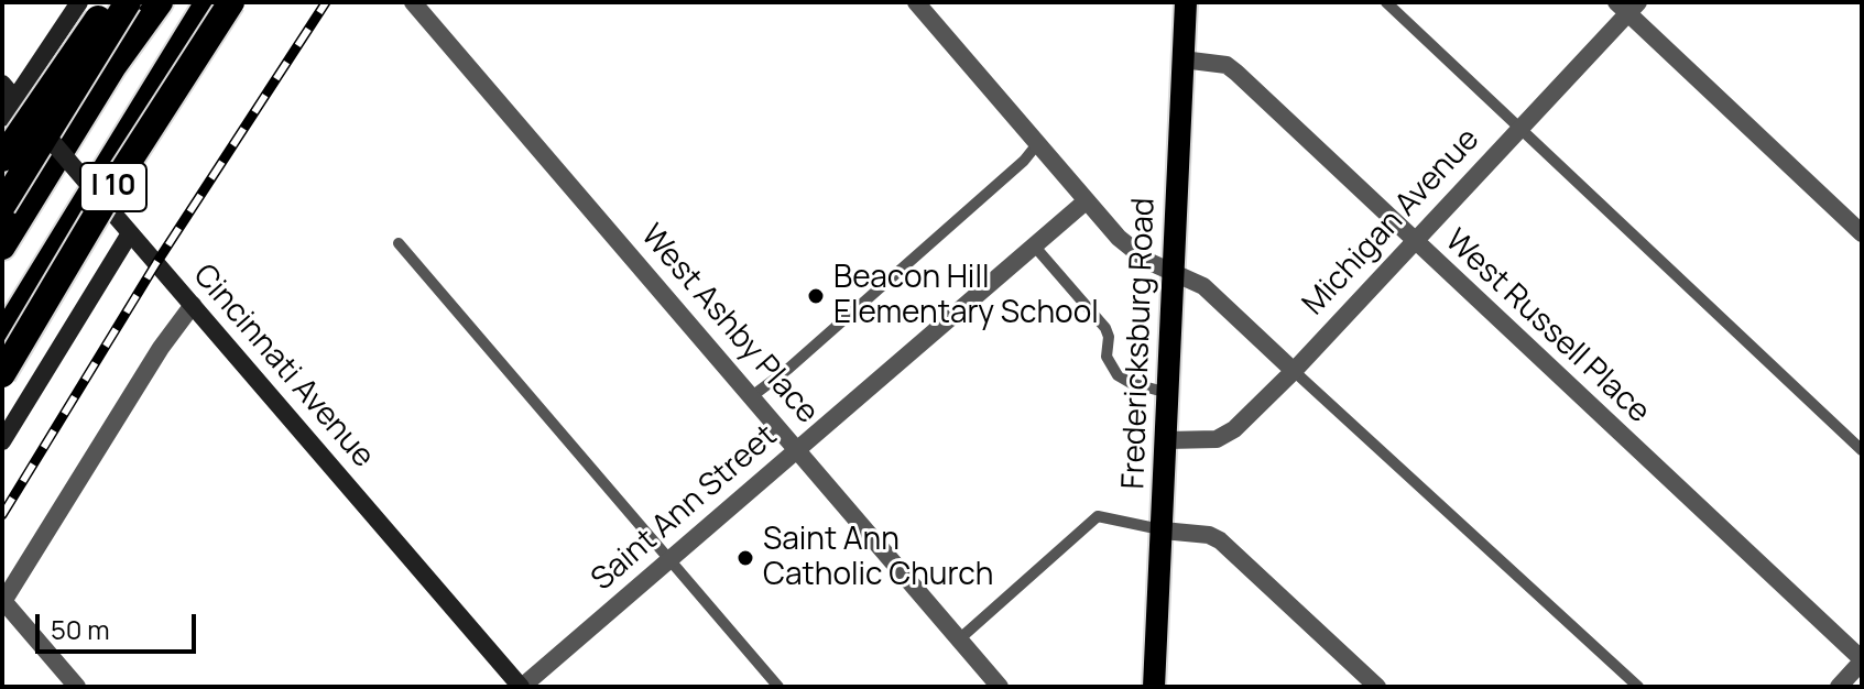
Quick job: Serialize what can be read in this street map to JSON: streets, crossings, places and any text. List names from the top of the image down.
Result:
{
  "streets": {
    "highway": ["I 10"],
    "main road": ["Fredericksburg Road"],
    "street": [
      "Michigan Avenue",
      "West Ashby Place",
      "West Russell Place",
      "Cincinnati Avenue",
      "Saint Ann Street"
    ]
  },
  "crossings": [
    ["Michigan Avenue", "West Russell Place"],
    ["Michigan Avenue", "Fredericksburg Road"],
    ["West Ashby Place", "Saint Ann Street"],
    ["West Russell Place", "Fredericksburg Road"],
    ["Cincinnati Avenue", "Saint Ann Street"]
  ],
  "places": ["Beacon Hill Elementary School", "Saint Ann Catholic Church"],
  "scale_bar": "50 m"
}
